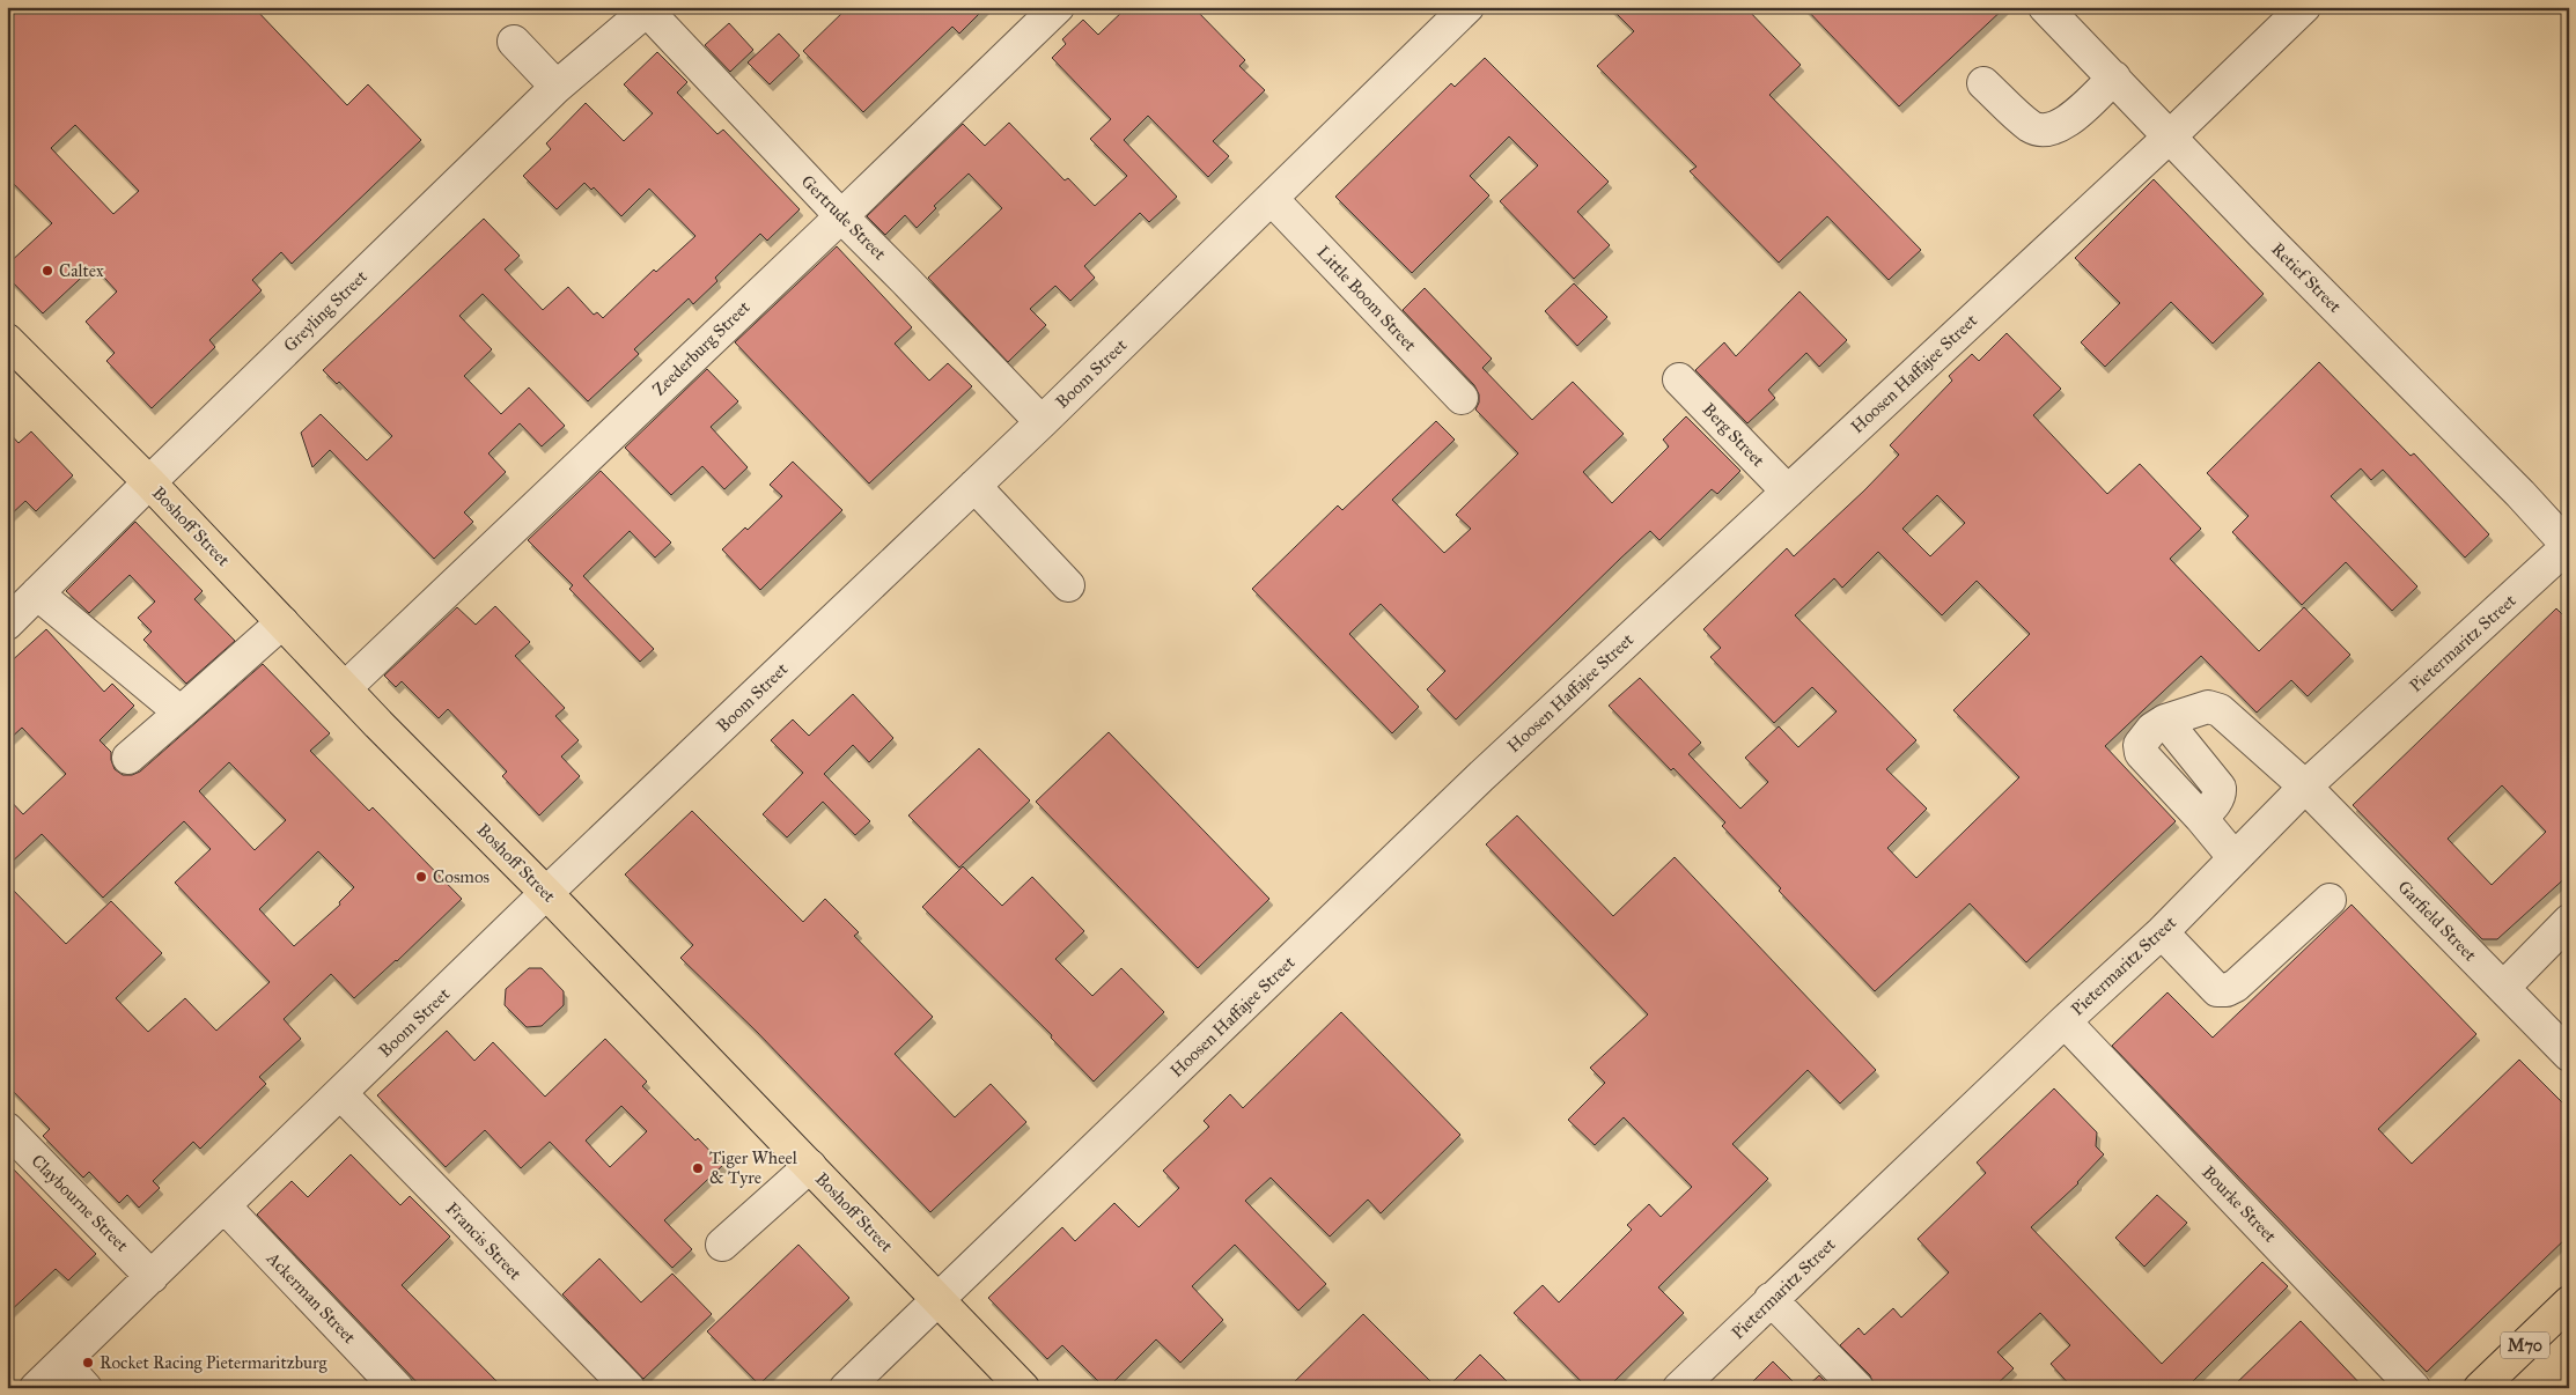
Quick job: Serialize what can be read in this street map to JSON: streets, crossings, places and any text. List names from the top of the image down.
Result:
{
  "streets": {
    "main road": ["Boshoff Street", "M70"],
    "street": [
      "Gertrude Street",
      "Retief Street",
      "Little Boom Street",
      "Greyling Street",
      "Zeederburg Street",
      "Boom Street",
      "Hoosen Haffajee Street",
      "Berg Street",
      "Pietermaritz Street",
      "Garfield Street",
      "Claybourne Street",
      "Bourke Street",
      "Francis Street",
      "Ackerman Street"
    ]
  },
  "crossings": [
    ["Gertrude Street", "Greyling Street"],
    ["Gertrude Street", "Zeederburg Street"],
    ["Gertrude Street", "Boom Street"],
    ["Retief Street", "Hoosen Haffajee Street"],
    ["Retief Street", "Pietermaritz Street"],
    ["Little Boom Street", "Boom Street"],
    ["Greyling Street", "Boshoff Street"],
    ["Zeederburg Street", "Boshoff Street"],
    ["Boom Street", "Boshoff Street"],
    ["Boom Street", "Claybourne Street"],
    ["Boom Street", "Francis Street"],
    ["Boom Street", "Ackerman Street"],
    ["Hoosen Haffajee Street", "Berg Street"],
    ["Hoosen Haffajee Street", "Boshoff Street"],
    ["Pietermaritz Street", "Garfield Street"],
    ["Pietermaritz Street", "Bourke Street"]
  ],
  "places": [
    "Caltex",
    "Cosmos",
    "Tiger Wheel & Tyre",
    "Rocket Racing Pietermaritzburg"
  ]
}
